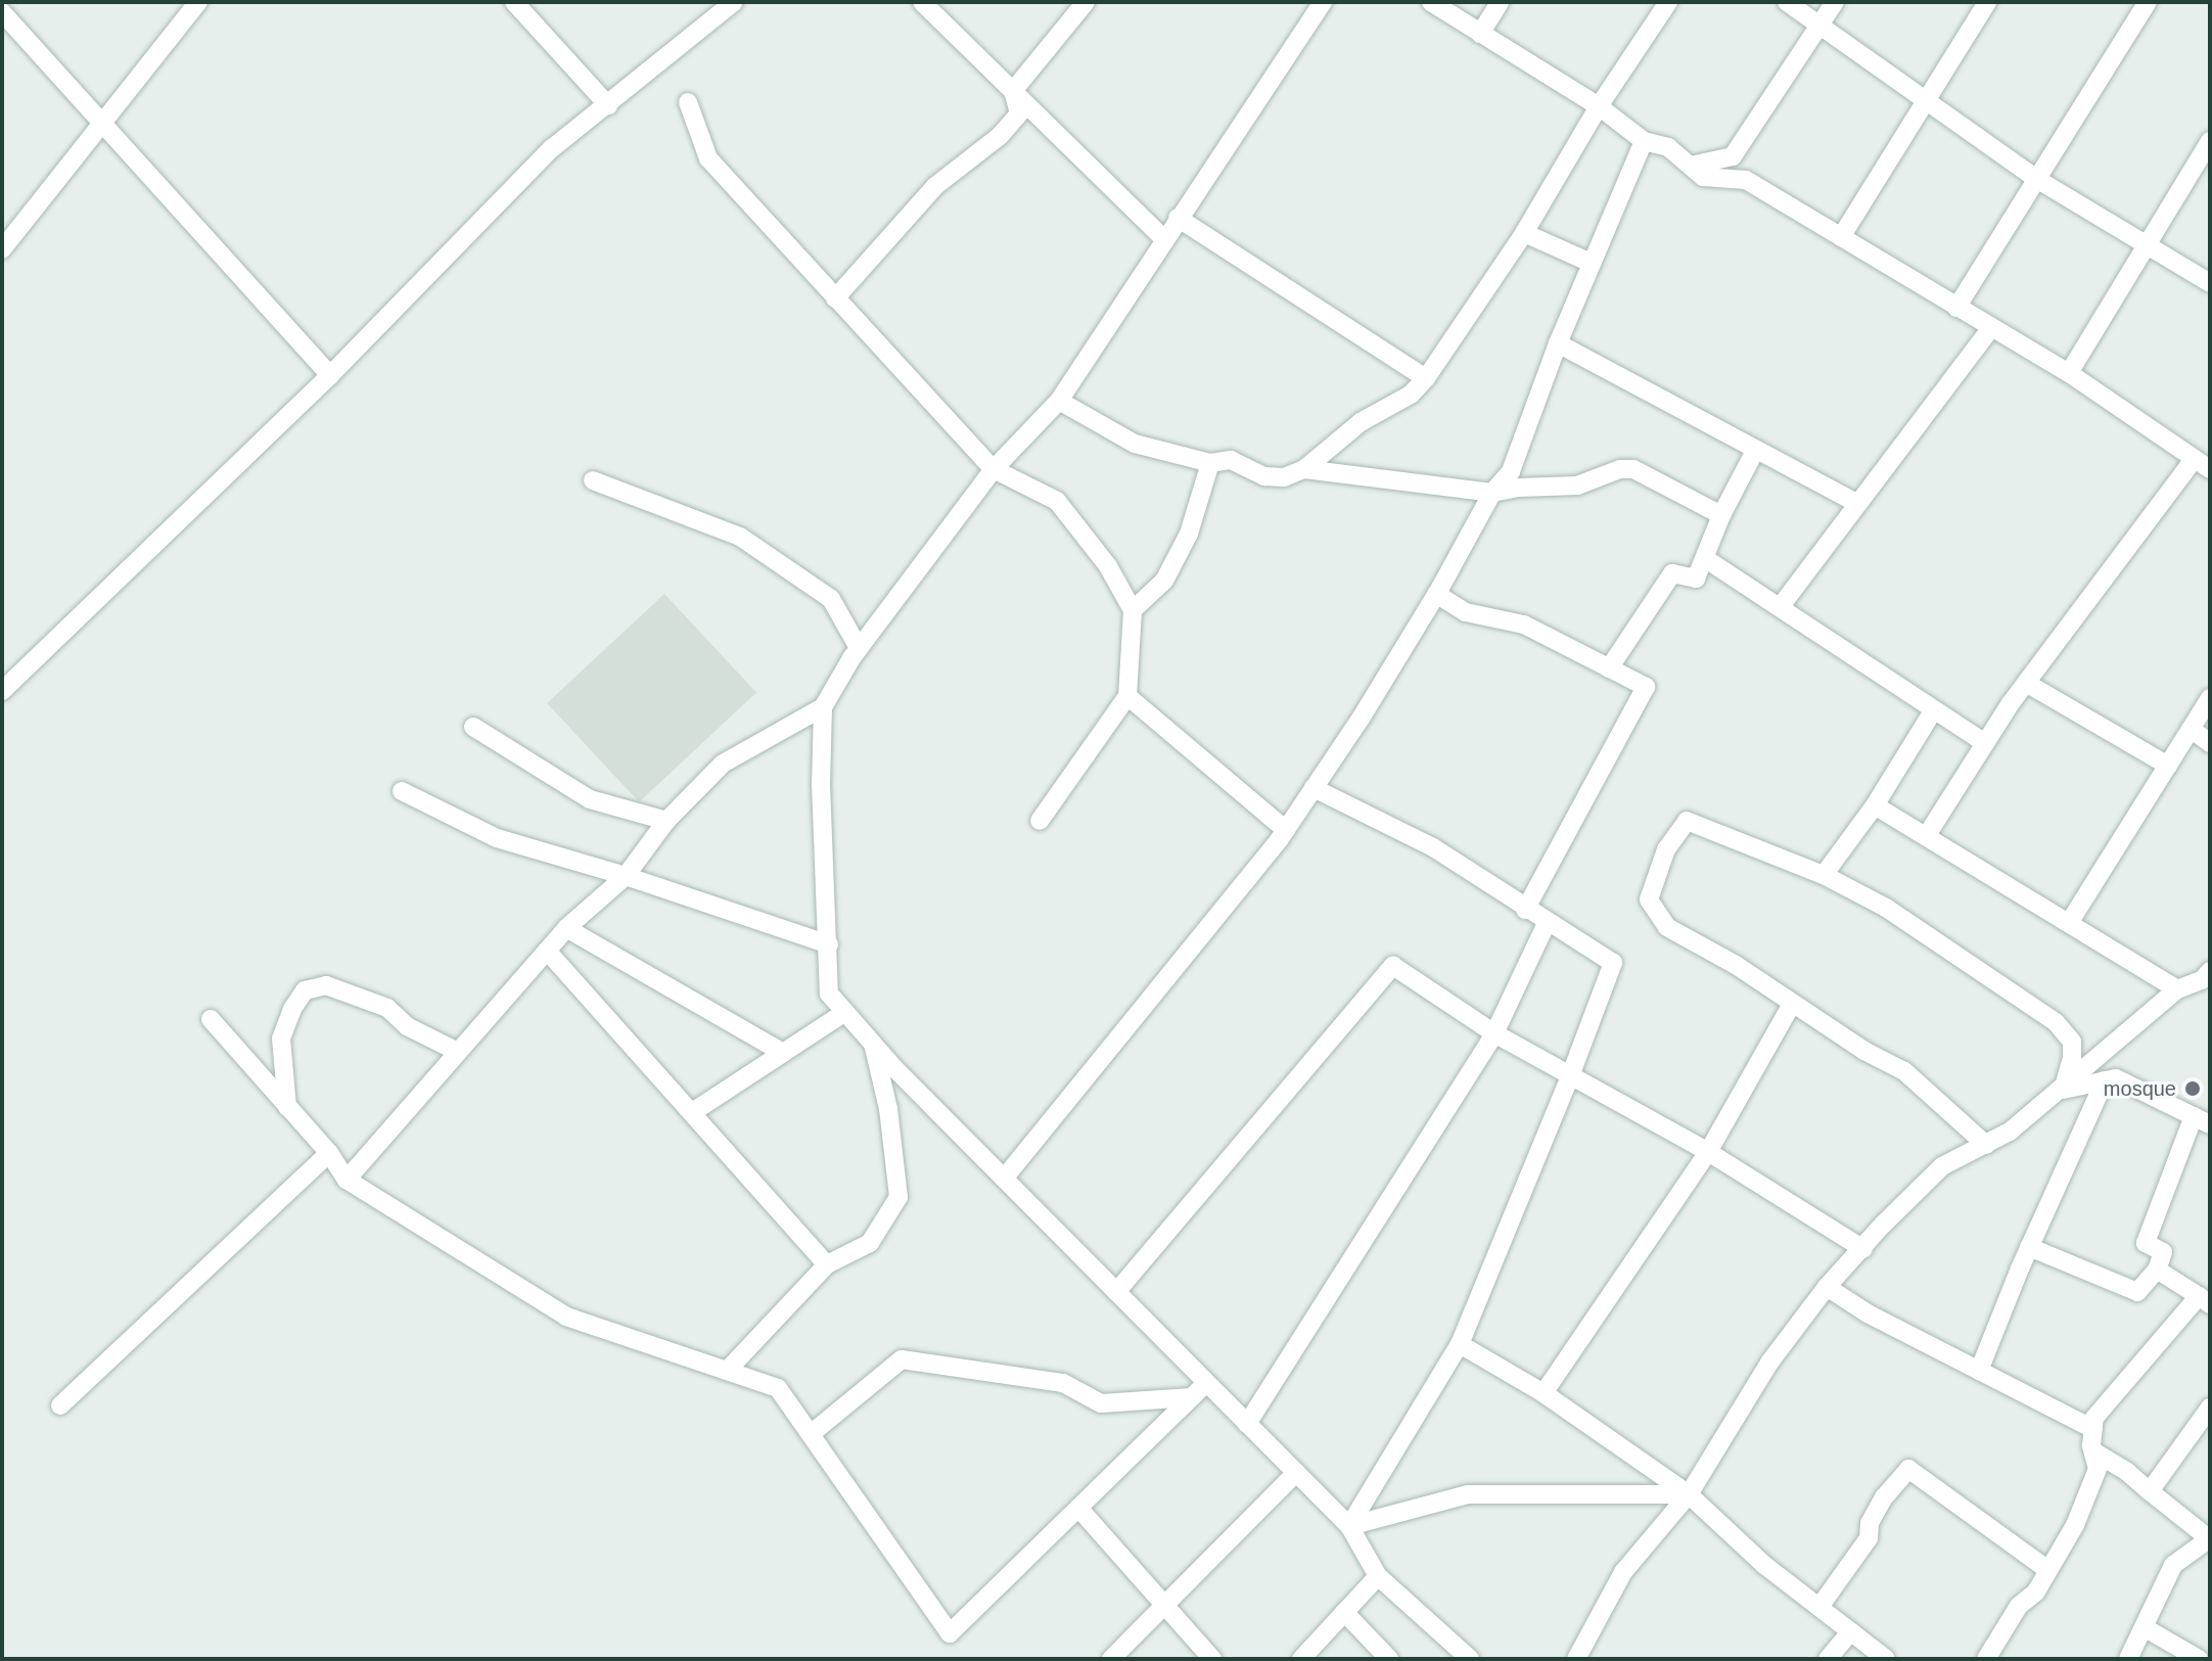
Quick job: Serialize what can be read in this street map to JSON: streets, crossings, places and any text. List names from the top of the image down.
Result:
{
  "places": ["mosque"]
}
